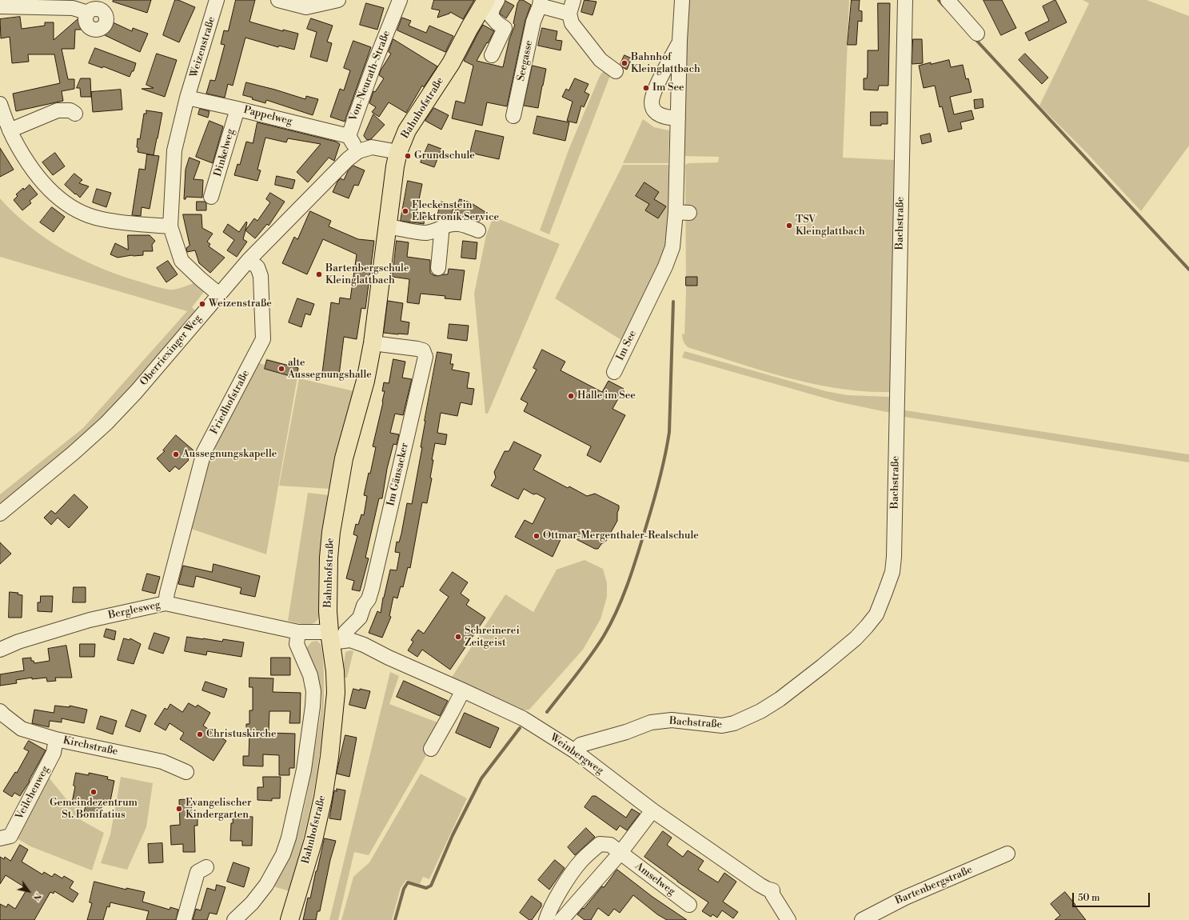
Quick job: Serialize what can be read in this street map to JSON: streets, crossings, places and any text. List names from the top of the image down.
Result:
{
  "streets": {
    "main road": ["Bahnhofstraße"],
    "street": [
      "Weizenstraße",
      "Seegasse",
      "Von-Neurath-Straße",
      "Pappelweg",
      "Dinkelweg",
      "Bachstraße",
      "Im See",
      "Oberriexinger Weg",
      "Friedhofstraße",
      "Im Gänsacker",
      "Berglesweg",
      "Kirchstraße",
      "Weinbergweg",
      "Veilchenweg",
      "Amselweg",
      "Bartenbergstraße"
    ]
  },
  "crossings": [
    ["Weizenstraße", "Pappelweg"],
    ["Weizenstraße", "Oberriexinger Weg"],
    ["Von-Neurath-Straße", "Pappelweg"],
    ["Von-Neurath-Straße", "Oberriexinger Weg"],
    ["Bahnhofstraße", "Oberriexinger Weg"],
    ["Bahnhofstraße", "Im Gänsacker"],
    ["Bahnhofstraße", "Berglesweg"],
    ["Bahnhofstraße", "Weinbergweg"],
    ["Pappelweg", "Dinkelweg"],
    ["Bachstraße", "Weinbergweg"],
    ["Oberriexinger Weg", "Friedhofstraße"],
    ["Friedhofstraße", "Berglesweg"],
    ["Im Gänsacker", "Berglesweg"],
    ["Im Gänsacker", "Weinbergweg"],
    ["Berglesweg", "Weinbergweg"],
    ["Kirchstraße", "Veilchenweg"]
  ],
  "places": [
    "Bahnhof Kleinglattbach",
    "Im See",
    "Grundschule",
    "Fleckenstein Elektronik Service",
    "TSV Kleinglattbach",
    "Bartenbergschule Kleinglattbach",
    "Weizenstraße",
    "alte Aussegnungshalle",
    "Halle im See",
    "Aussegnungskapelle",
    "Ottmar-Mergenthaler-Realschule",
    "Schreinerei Zeitgeist",
    "Christuskirche",
    "Gemeindezentrum St. Bonifatius",
    "Evangelischer Kindergarten"
  ],
  "scale_bar": "50 m",
  "north": "bottom right"
}
